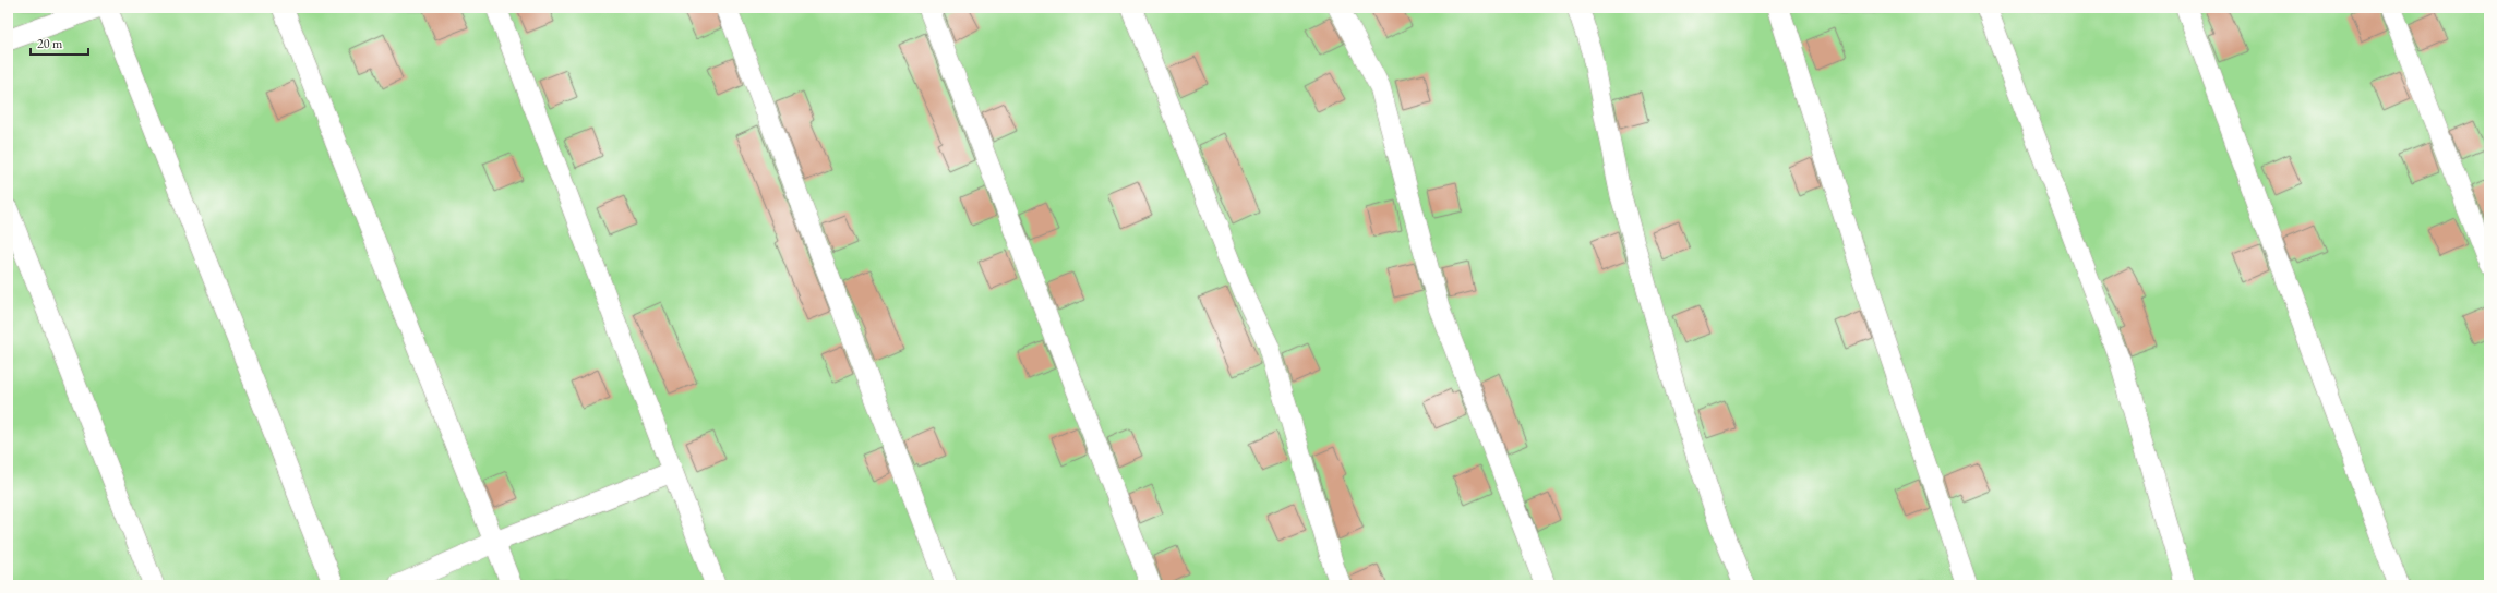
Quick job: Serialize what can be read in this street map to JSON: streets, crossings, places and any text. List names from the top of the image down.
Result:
{
  "scale_bar": "20 m"
}
